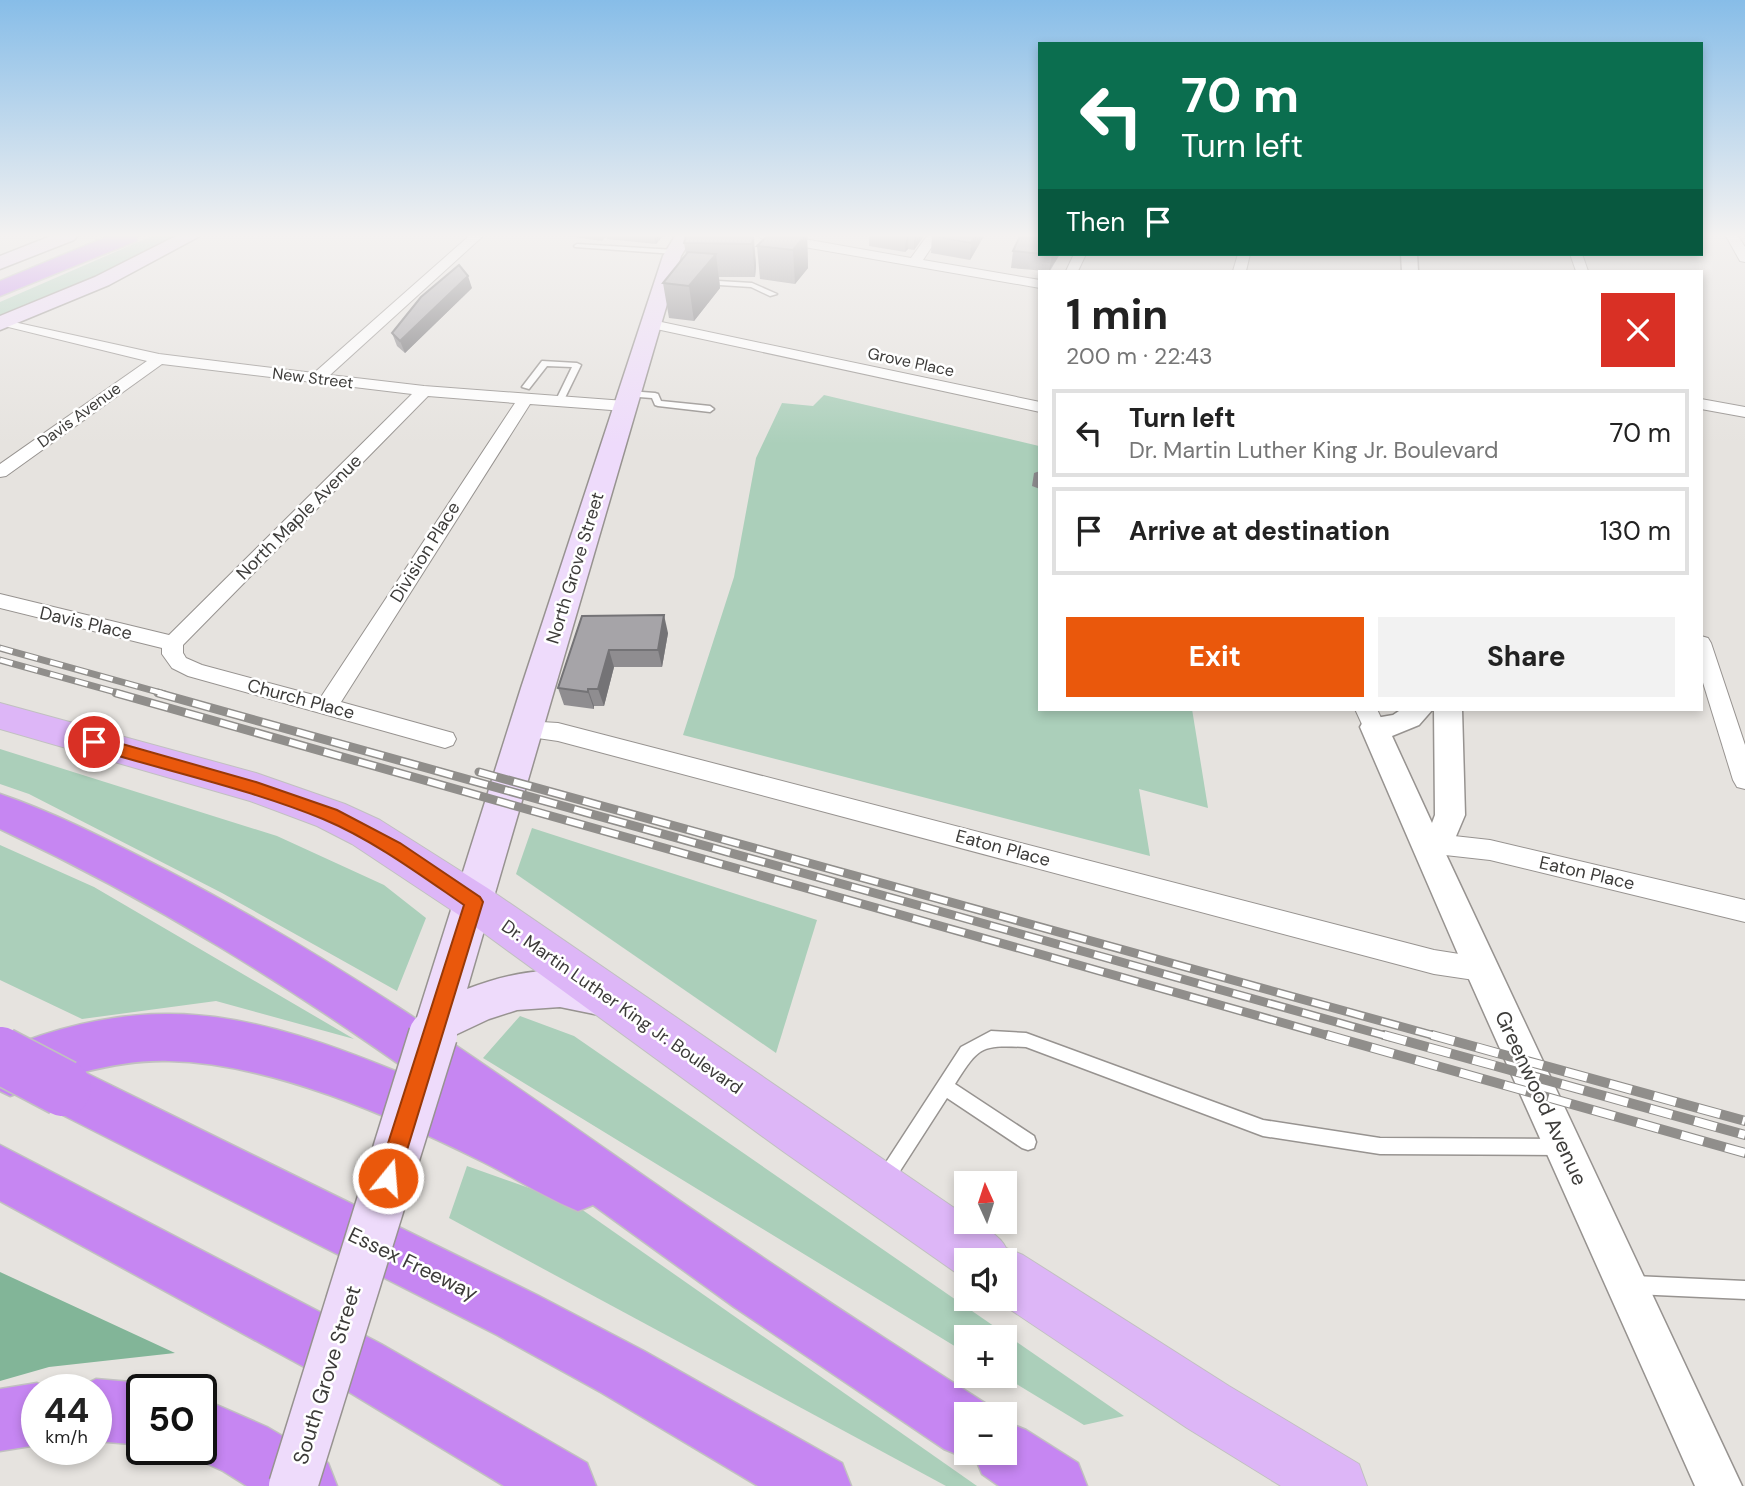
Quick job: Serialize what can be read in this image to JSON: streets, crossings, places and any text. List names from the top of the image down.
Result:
{
  "streets": {
    "highway": ["Essex Freeway"],
    "main road": ["North Grove Street", "Dr. Martin Luther King Jr. Boulevard", "South Grove Street"],
    "street": [
      "Grove Place",
      "New Street",
      "Davis Avenue",
      "North Maple Avenue",
      "Division Place",
      "Davis Place",
      "Church Place",
      "Eaton Place",
      "Greenwood Avenue"
    ]
  },
  "crossings": [
    ["Grove Place", "North Grove Street"],
    ["New Street", "Davis Avenue"],
    ["New Street", "North Maple Avenue"],
    ["New Street", "Division Place"],
    ["New Street", "North Grove Street"],
    ["North Maple Avenue", "Davis Place"],
    ["North Maple Avenue", "Church Place"],
    ["Division Place", "Church Place"],
    ["North Grove Street", "Eaton Place"],
    ["North Grove Street", "Dr. Martin Luther King Jr. Boulevard"],
    ["North Grove Street", "South Grove Street"],
    ["Davis Place", "Church Place"],
    ["Eaton Place", "Greenwood Avenue"],
    ["Dr. Martin Luther King Jr. Boulevard", "South Grove Street"]
  ],
  "north": "top",
  "page": {
    "turn": ["70 m", "Turn left"],
    "then": "Then",
    "heading": ["1 min", "200 m · 22:43"],
    "list": [
      {
        "name": "Turn left",
        "note": "Dr. Martin Luther King Jr. Boulevard",
        "value": "70 m"
      },
      {
        "name": "Arrive at destination",
        "value": "130 m"
      }
    ],
    "buttons": ["Exit", "Share"],
    "map_buttons": ["+", "−"],
    "speed": "44 km/h",
    "limit": "50"
  }
}
